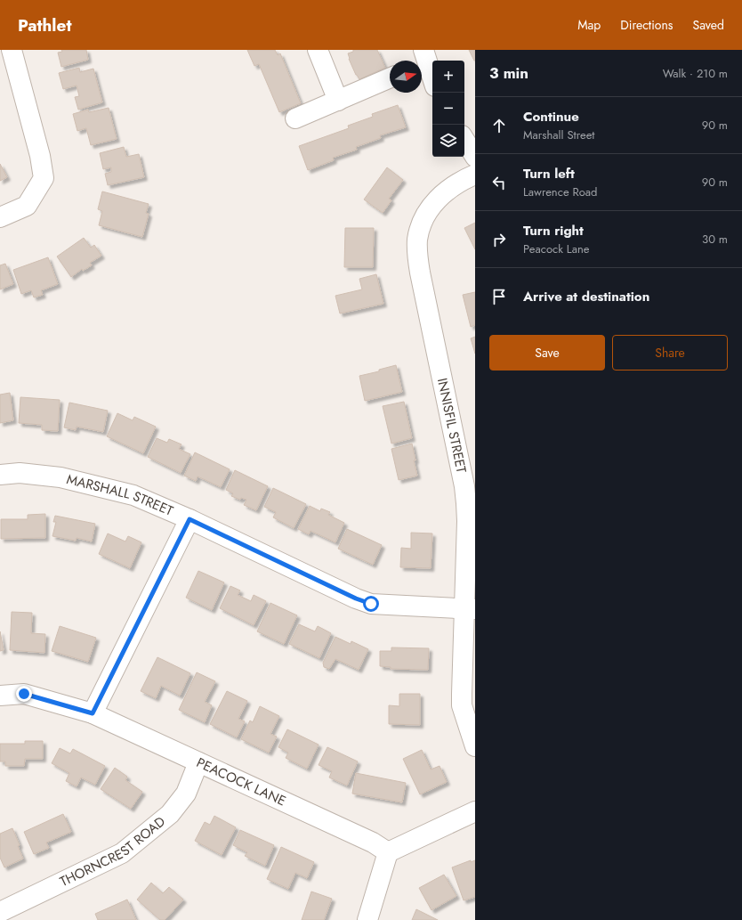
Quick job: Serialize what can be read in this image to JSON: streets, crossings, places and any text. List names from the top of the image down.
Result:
{
  "streets": {
    "street": [
      "INNISFIL STREET",
      "MARSHALL STREET",
      "PEACOCK LANE",
      "THORNCREST ROAD"
    ]
  },
  "crossings": [
    ["INNISFIL STREET", "MARSHALL STREET"],
    ["PEACOCK LANE", "THORNCREST ROAD"]
  ],
  "north": "right",
  "page": {
    "header": "Pathlet",
    "nav": ["Map", "Directions", "Saved"],
    "heading": ["3 min", "Walk · 210 m"],
    "map_buttons": ["+", "−"],
    "list": [
      ["Continue", "Marshall Street", "90 m"],
      ["Turn left", "Lawrence Road", "90 m"],
      ["Turn right", "Peacock Lane", "30 m"],
      "Arrive at destination"
    ],
    "buttons": ["Save", "Share"]
  }
}
